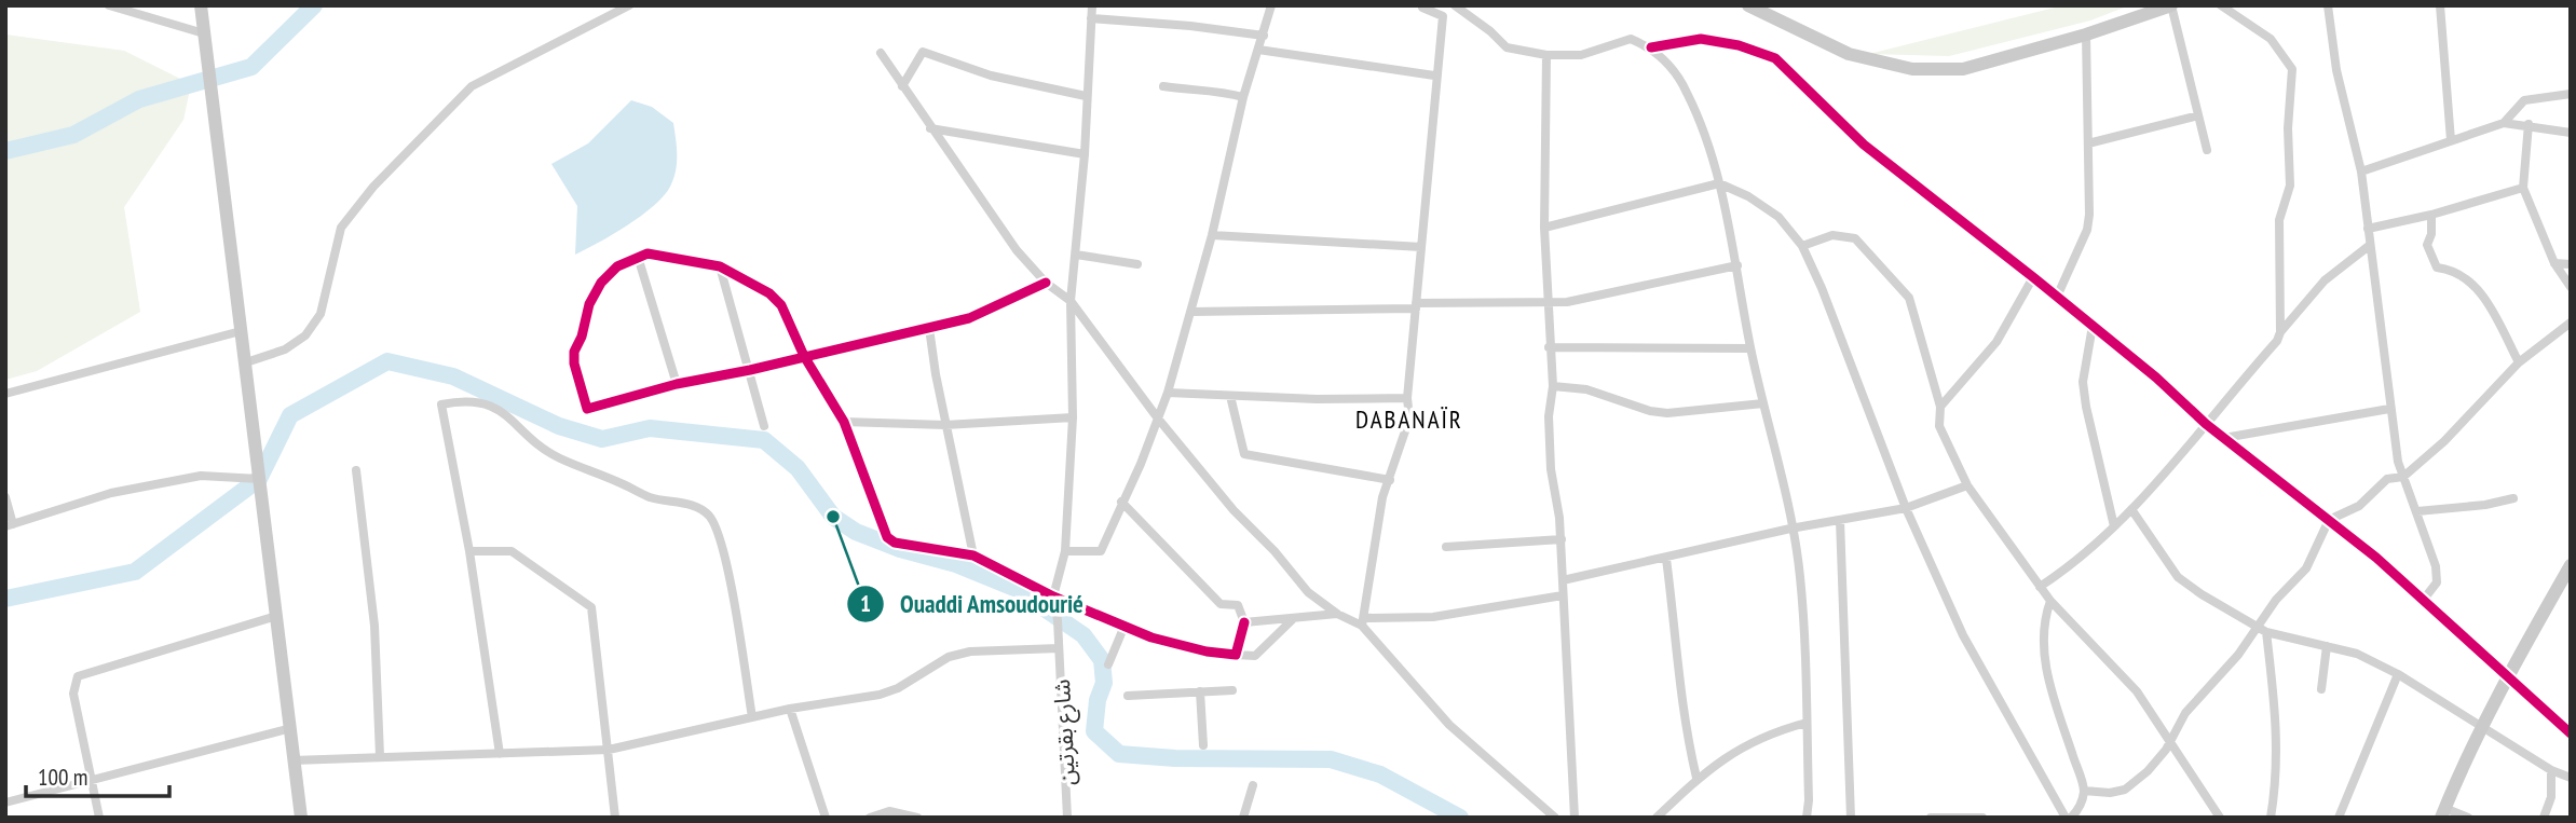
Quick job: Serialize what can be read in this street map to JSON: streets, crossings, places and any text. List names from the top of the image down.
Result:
{
  "streets": {
    "street": ["شارع بقرتين"]
  },
  "districts": ["DABANAÏR"],
  "places": ["Ouaddi Amsoudourié"],
  "scale_bar": "100 m"
}
